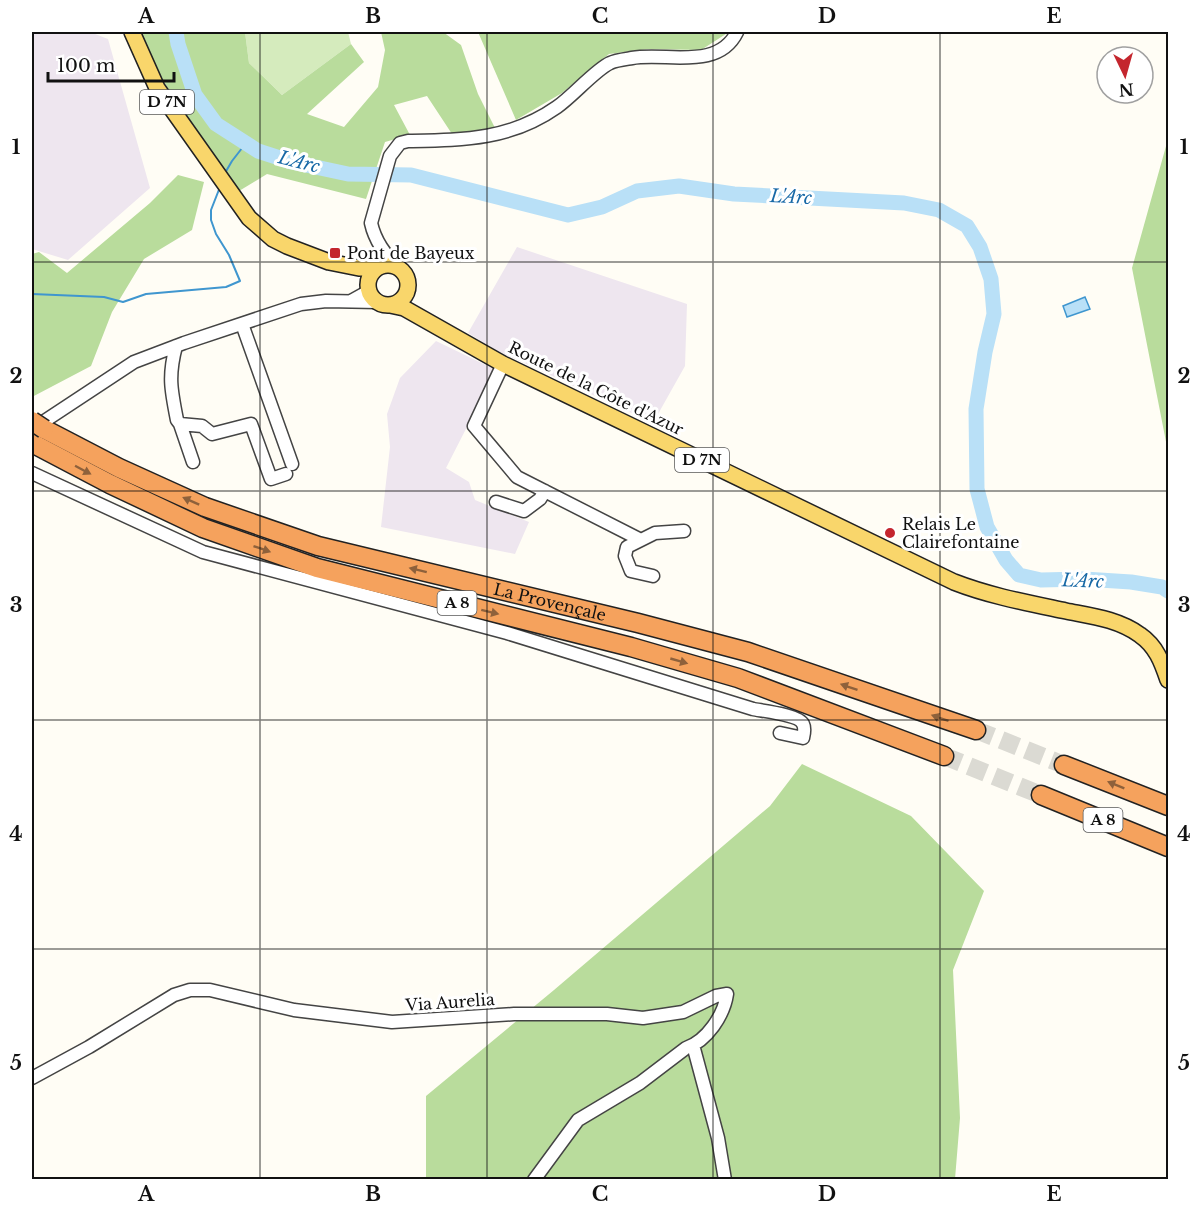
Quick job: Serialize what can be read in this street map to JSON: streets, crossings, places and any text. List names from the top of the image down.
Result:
{
  "streets": {
    "highway": ["La Provençale", "A 8"],
    "main road": ["D 7N", "Route de la Côte d'Azur"],
    "street": ["Via Aurelia"]
  },
  "water": ["L'Arc"],
  "places": {
    "transit": ["Pont de Bayeux"],
    "other": ["Relais Le Clairefontaine"]
  },
  "scale_bar": "100 m",
  "north": "bottom",
  "grid": {
    "columns": [
      "A",
      "B",
      "C",
      "D",
      "E"
    ],
    "rows": [
      "1",
      "2",
      "3",
      "4",
      "5"
    ]
  }
}
